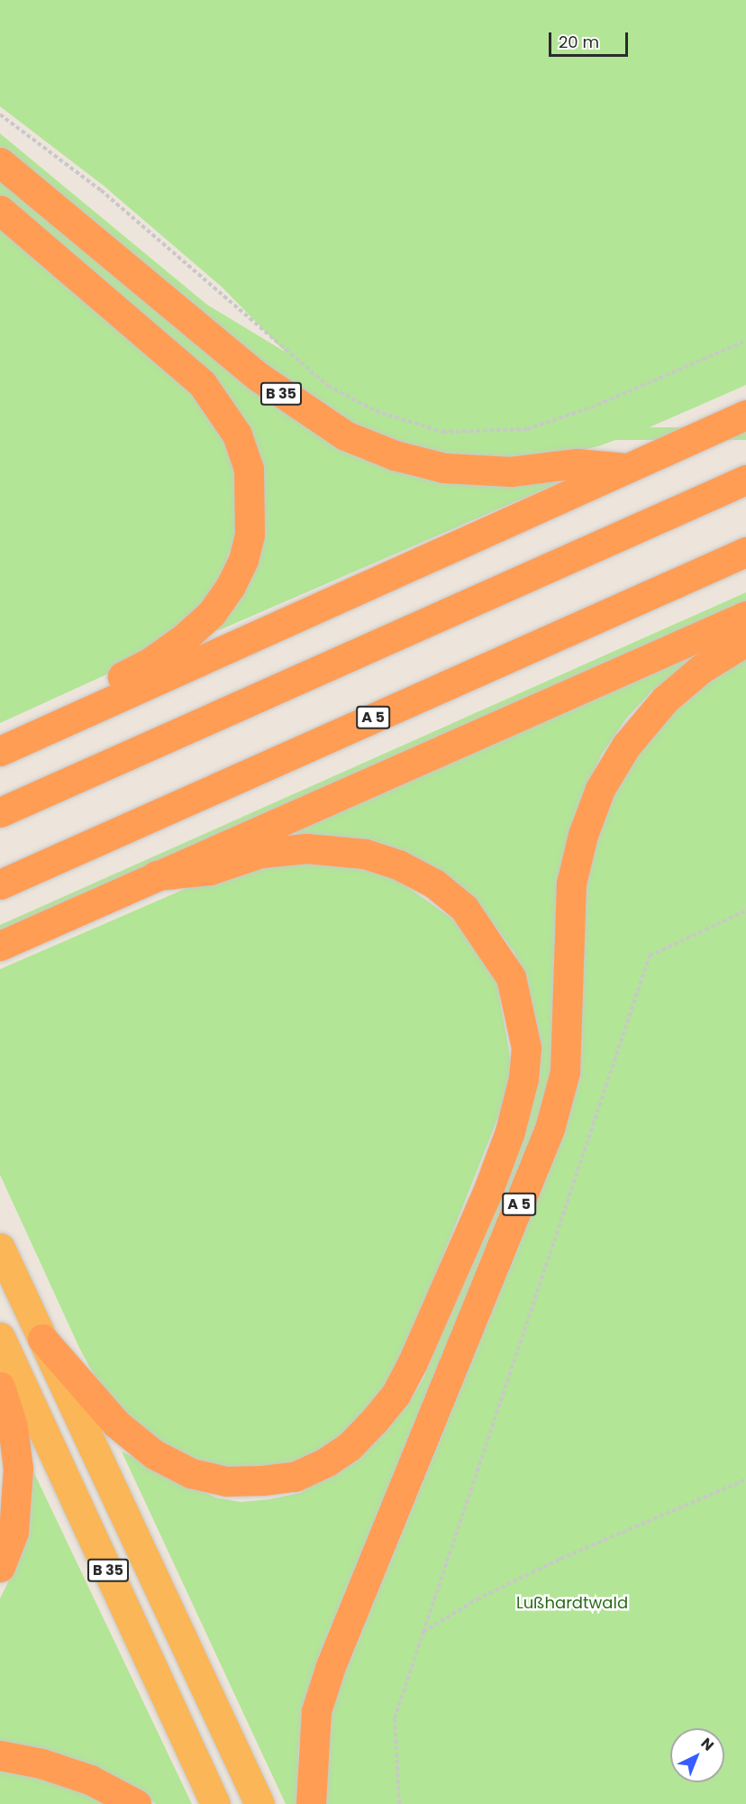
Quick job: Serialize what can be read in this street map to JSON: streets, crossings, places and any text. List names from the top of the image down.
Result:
{
  "streets": {
    "highway": ["B 35", "A 5"]
  },
  "parks": ["Lußhardtwald"],
  "scale_bar": "20 m",
  "north": "top right"
}
